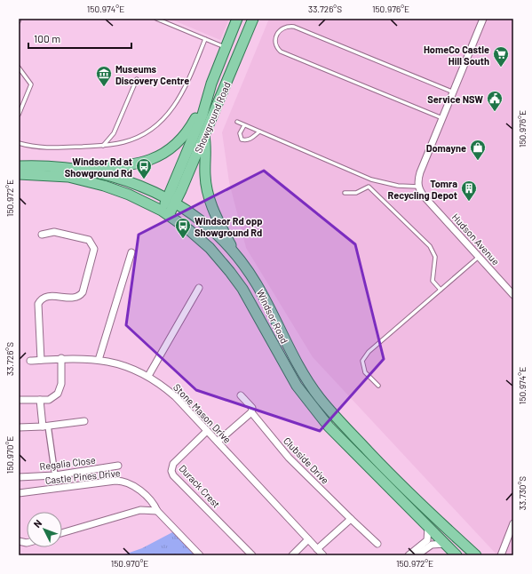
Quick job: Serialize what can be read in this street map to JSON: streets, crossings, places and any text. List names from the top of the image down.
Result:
{
  "streets": {
    "main road": ["Showground Road", "Windsor Road"],
    "street": [
      "Hudson Avenue",
      "Stone Mason Drive",
      "Clubside Drive",
      "Regalia Close",
      "Castle Pines Drive",
      "Durack Crest"
    ]
  },
  "crossings": [
    ["Showground Road", "Windsor Road"],
    ["Stone Mason Drive", "Durack Crest"]
  ],
  "places": {
    "supermarket": ["HomeCo Castle Hill South"],
    "museum": ["Museums Discovery Centre"],
    "public building": ["Service NSW"],
    "shop": ["Domayne"],
    "bus stop": ["Windsor Rd at Showground Rd", "Windsor Rd opp Showground Rd"],
    "building": ["Tomra Recycling Depot"]
  },
  "scale_bar": "100 m",
  "north": "top left",
  "coordinates": [
    "150.974°E",
    "33.726°S",
    "150.976°E",
    "150.972°E",
    "150.970°E",
    "33.730°S"
  ]
}
